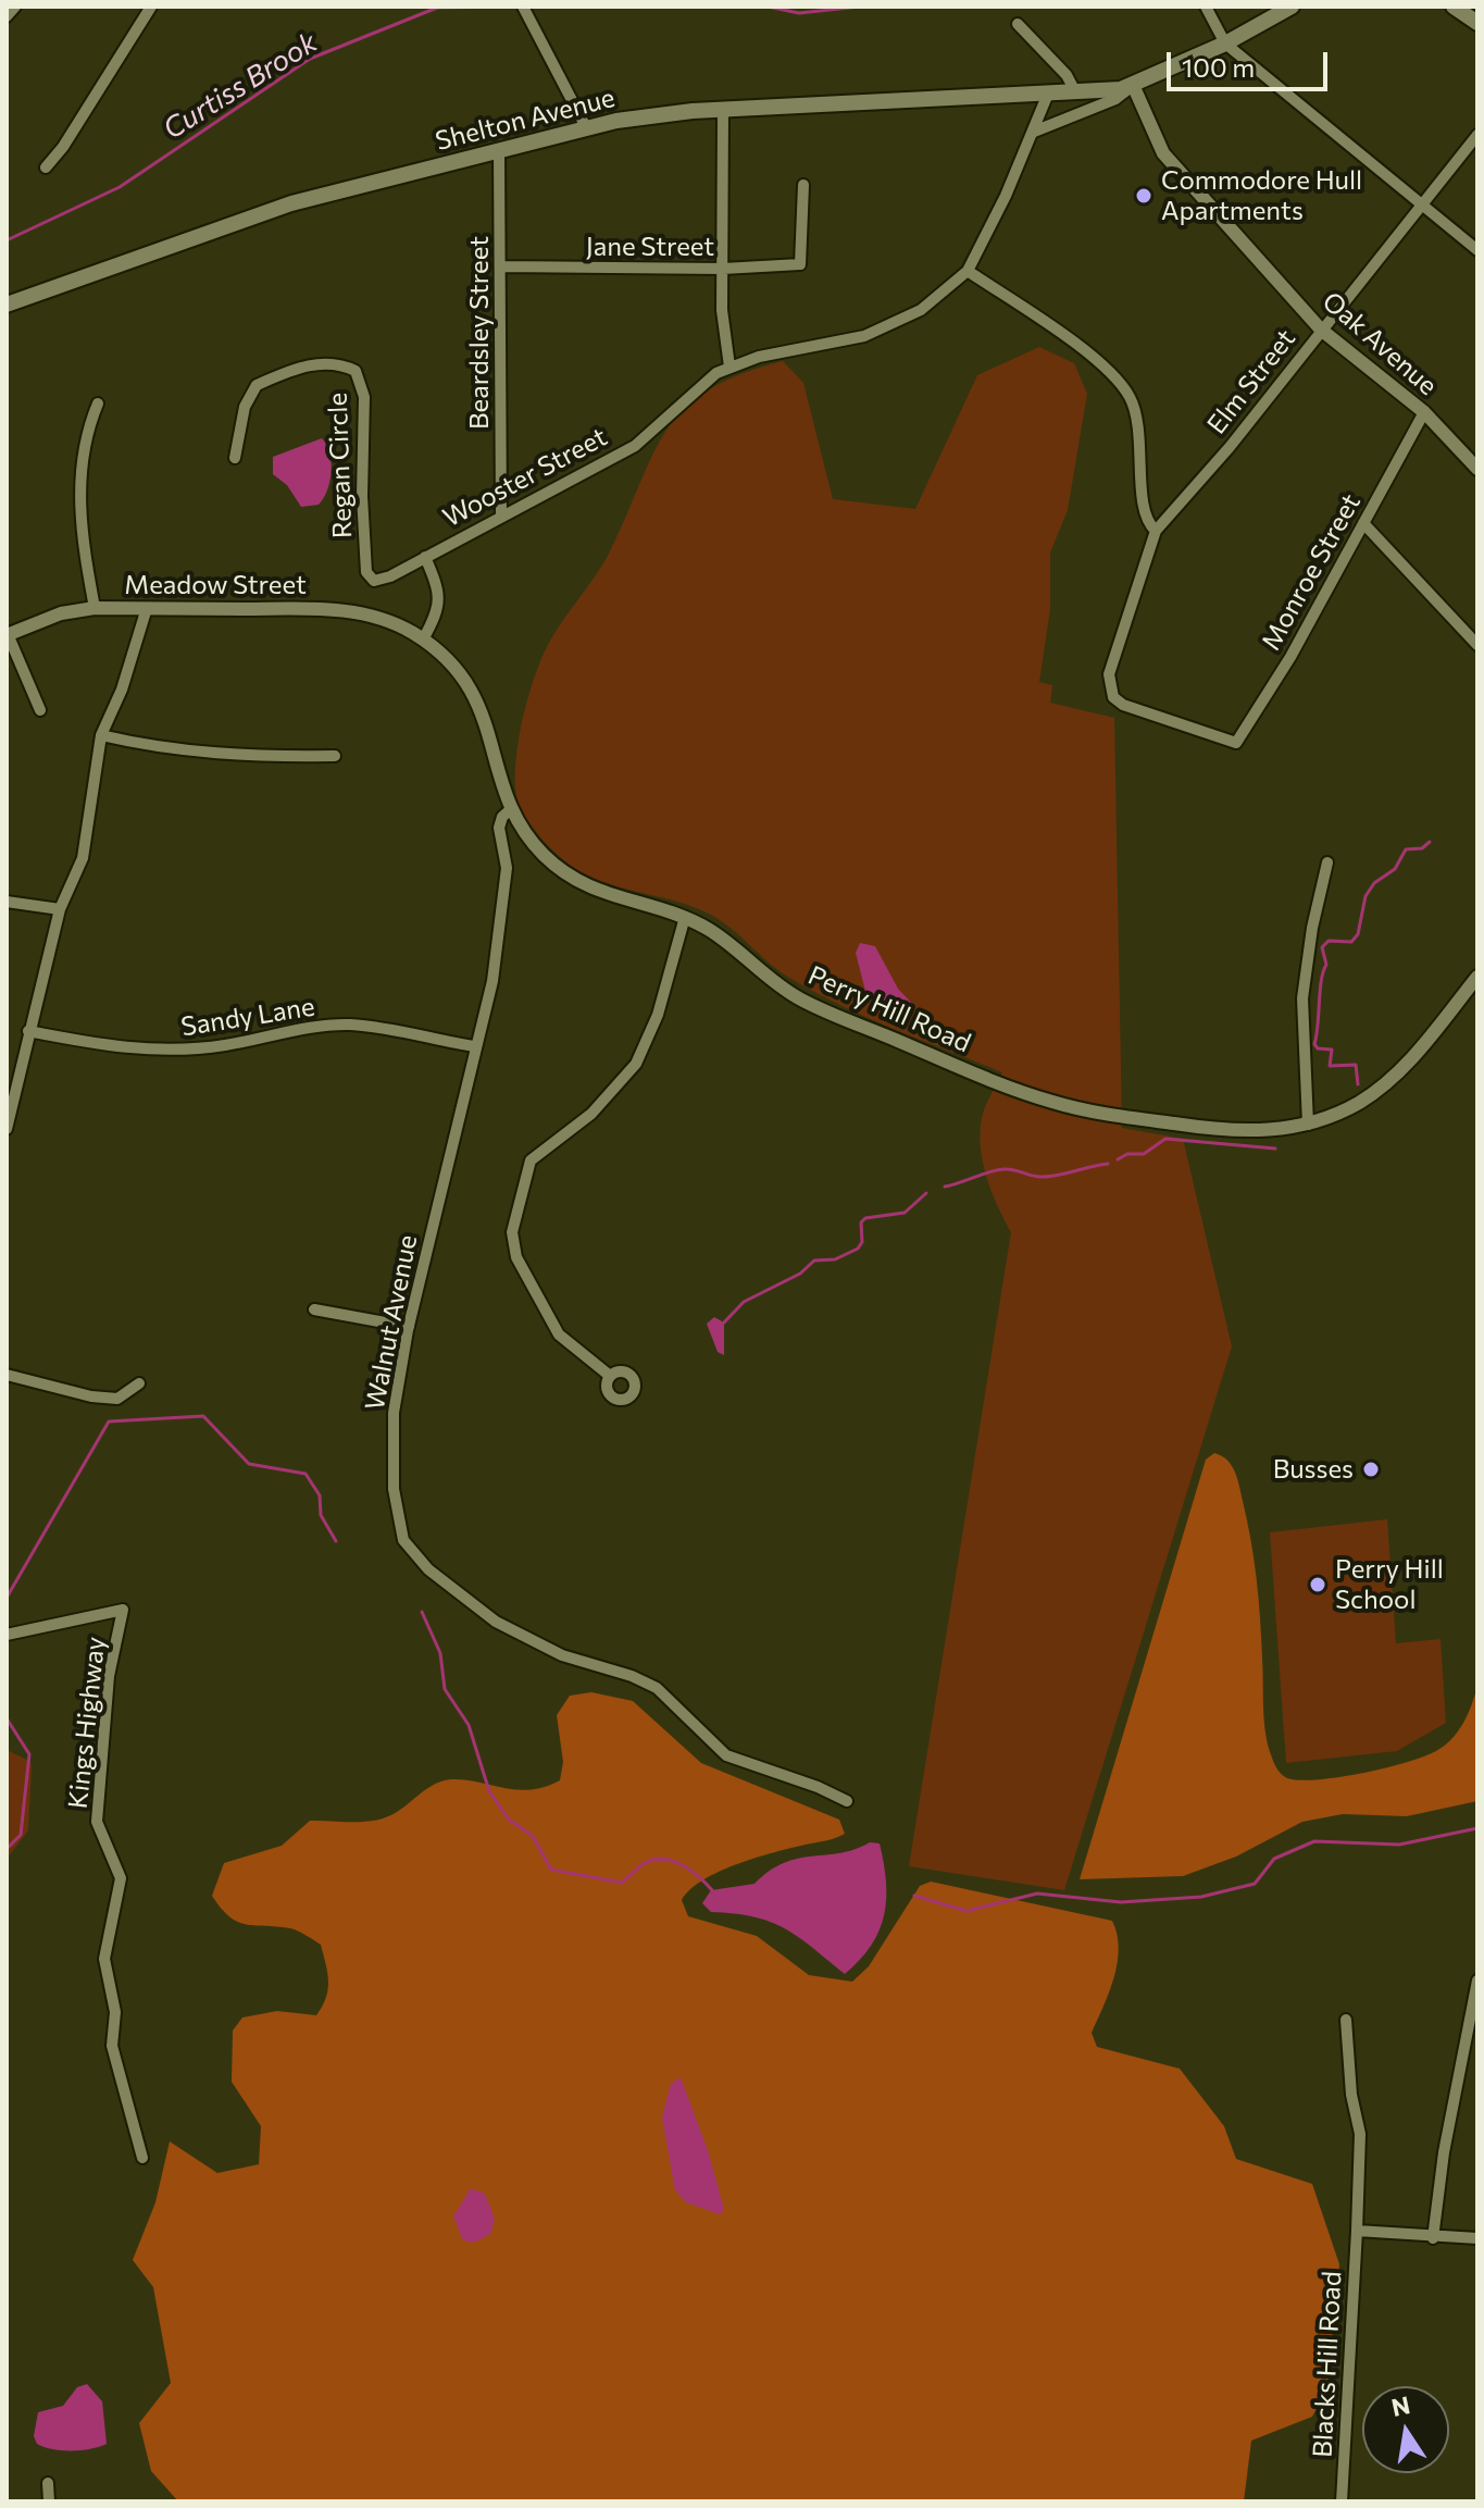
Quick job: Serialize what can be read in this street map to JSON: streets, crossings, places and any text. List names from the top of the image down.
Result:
{
  "streets": {
    "main road": ["Shelton Avenue"],
    "street": [
      "Jane Street",
      "Beardsley Street",
      "Oak Avenue",
      "Elm Street",
      "Regan Circle",
      "Wooster Street",
      "Monroe Street",
      "Meadow Street",
      "Perry Hill Road",
      "Sandy Lane",
      "Walnut Avenue",
      "Kings Highway",
      "Blacks Hill Road"
    ]
  },
  "crossings": [
    ["Shelton Avenue", "Beardsley Street"],
    ["Shelton Avenue", "Wooster Street"],
    ["Jane Street", "Beardsley Street"],
    ["Beardsley Street", "Wooster Street"],
    ["Oak Avenue", "Elm Street"],
    ["Oak Avenue", "Monroe Street"],
    ["Elm Street", "Monroe Street"],
    ["Regan Circle", "Wooster Street"],
    ["Meadow Street", "Perry Hill Road"],
    ["Perry Hill Road", "Walnut Avenue"],
    ["Sandy Lane", "Walnut Avenue"]
  ],
  "water": ["Curtiss Brook"],
  "places": ["Commodore Hull Apartments", "Busses", "Perry Hill School"],
  "scale_bar": "100 m",
  "north": "top"
}
